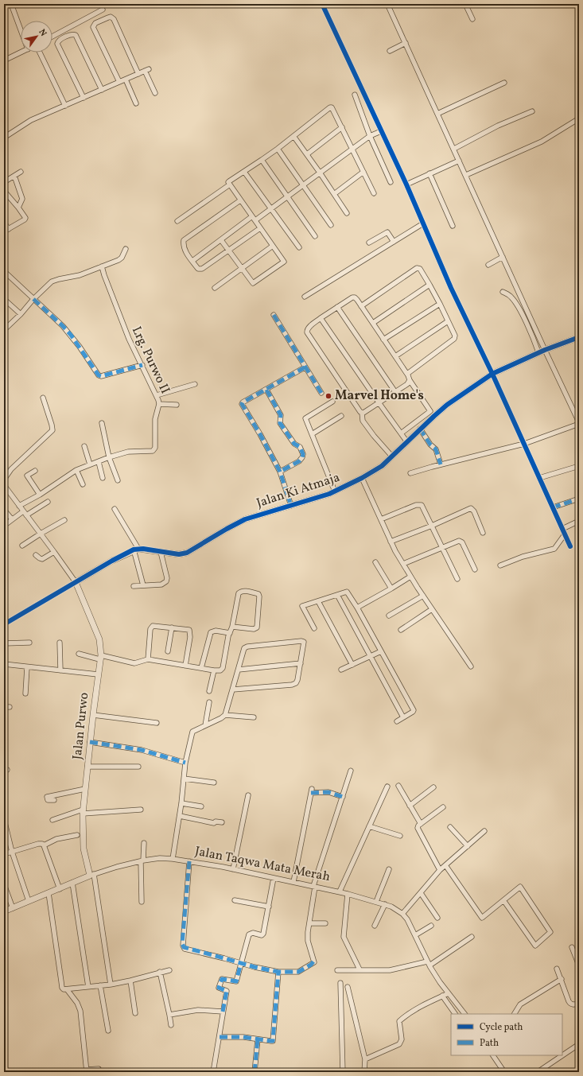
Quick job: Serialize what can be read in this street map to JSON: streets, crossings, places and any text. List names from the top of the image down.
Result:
{
  "streets": {
    "street": [
      "Lrg. Purwo II",
      "Jalan Ki Atmaja",
      "Jalan Purwo",
      "Jalan Taqwa Mata Merah"
    ]
  },
  "crossings": [
    ["Jalan Purwo", "Jalan Taqwa Mata Merah"]
  ],
  "places": ["Marvel Home's"],
  "legend": ["Cycle path", "Path"],
  "north": "top right"
}
